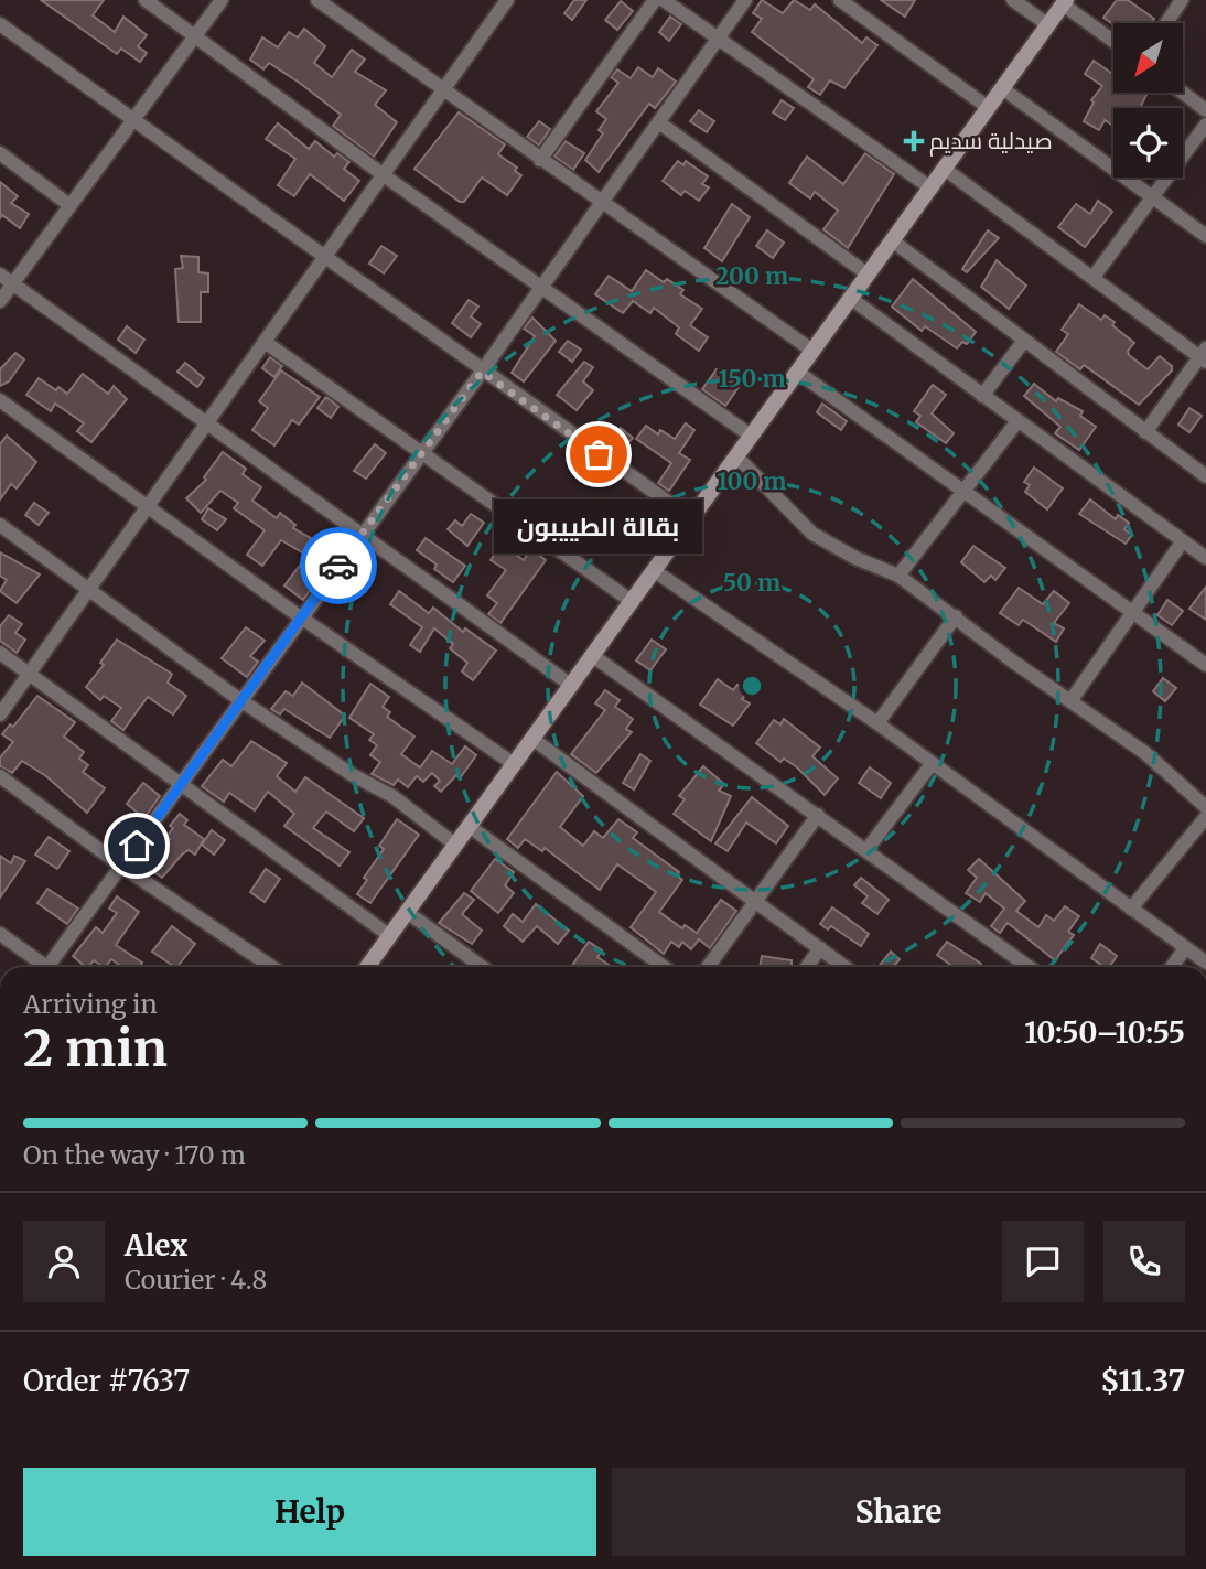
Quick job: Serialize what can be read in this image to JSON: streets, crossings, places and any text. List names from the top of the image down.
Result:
{
  "places": {
    "health": ["صيدلية سديم"],
    "other": ["بقالة الطييبون"]
  },
  "north": "bottom left",
  "page": {
    "bubble": "بقالة الطييبون",
    "heading": ["2 min", "Arriving in", "10:50–10:55"],
    "panel": [
      "Alex",
      "Courier · 4.8",
      "Order #7637",
      "$11.37"
    ],
    "bar": "On the way · 170 m",
    "buttons": ["Help", "Share"]
  },
  "rings": [
    "200 m",
    "150 m",
    "100 m",
    "50 m"
  ]
}
